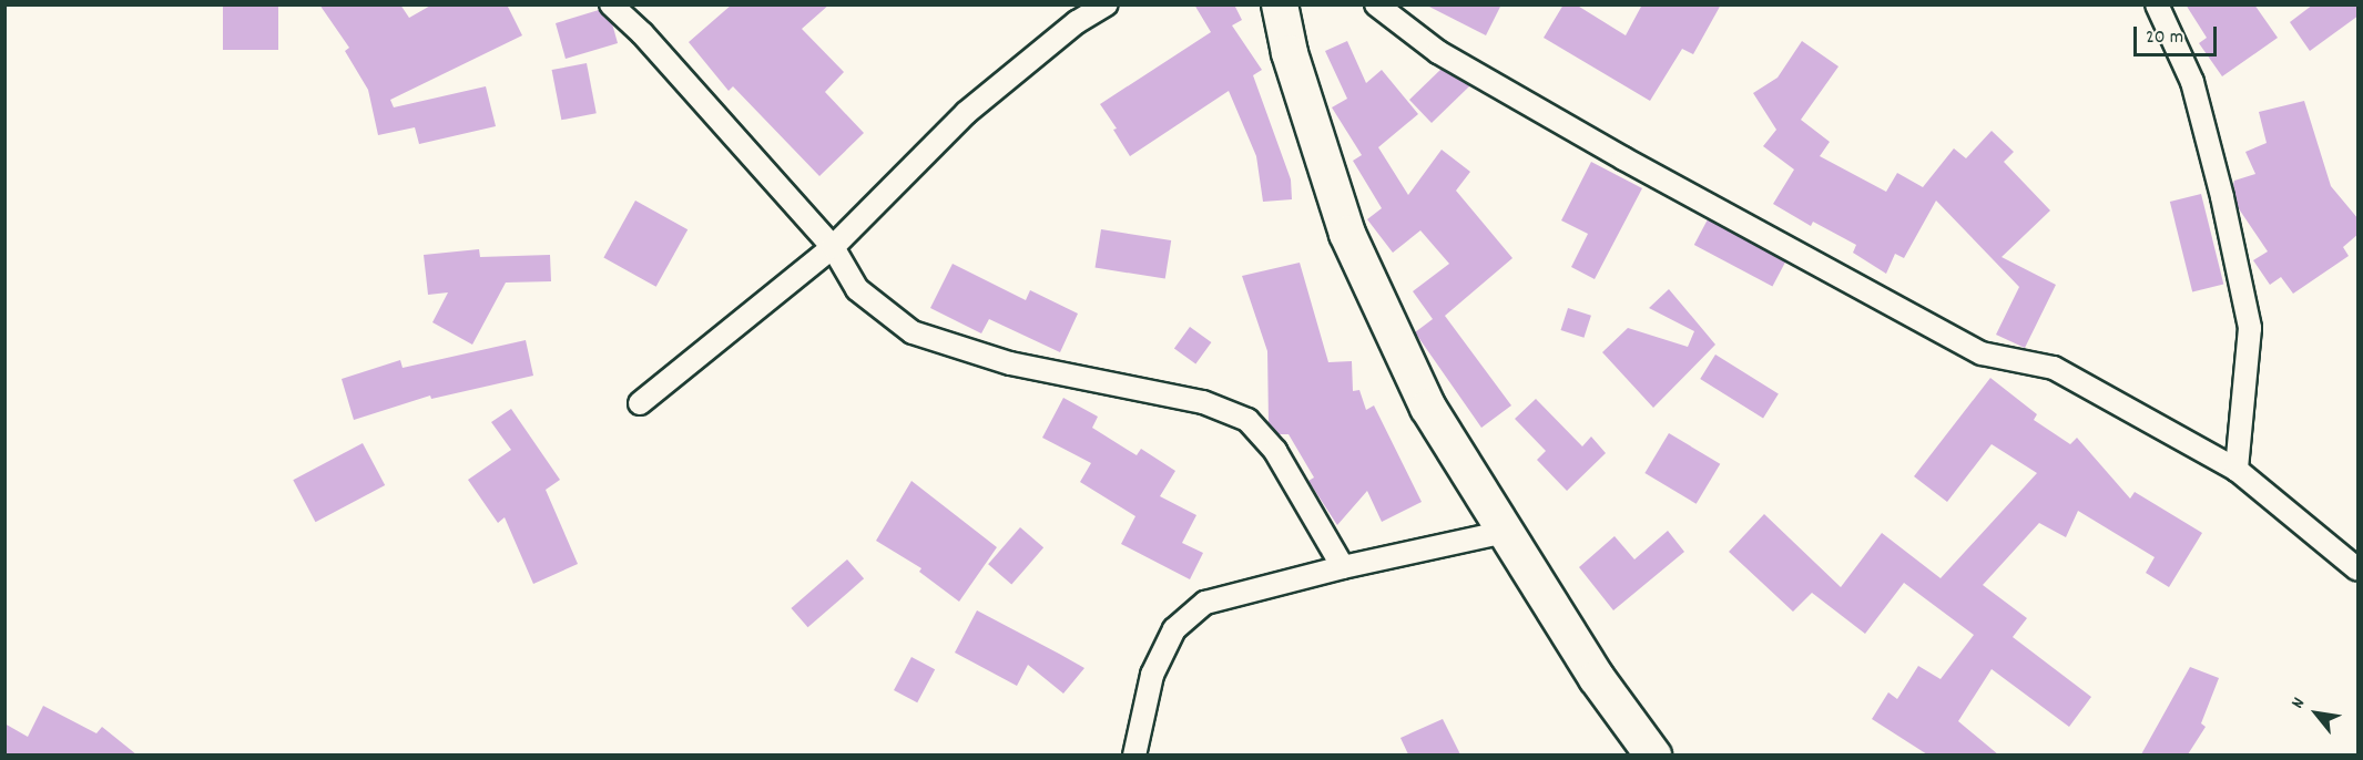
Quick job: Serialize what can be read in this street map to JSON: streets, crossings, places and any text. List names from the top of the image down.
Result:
{
  "scale_bar": "20 m",
  "north": "top left"
}
